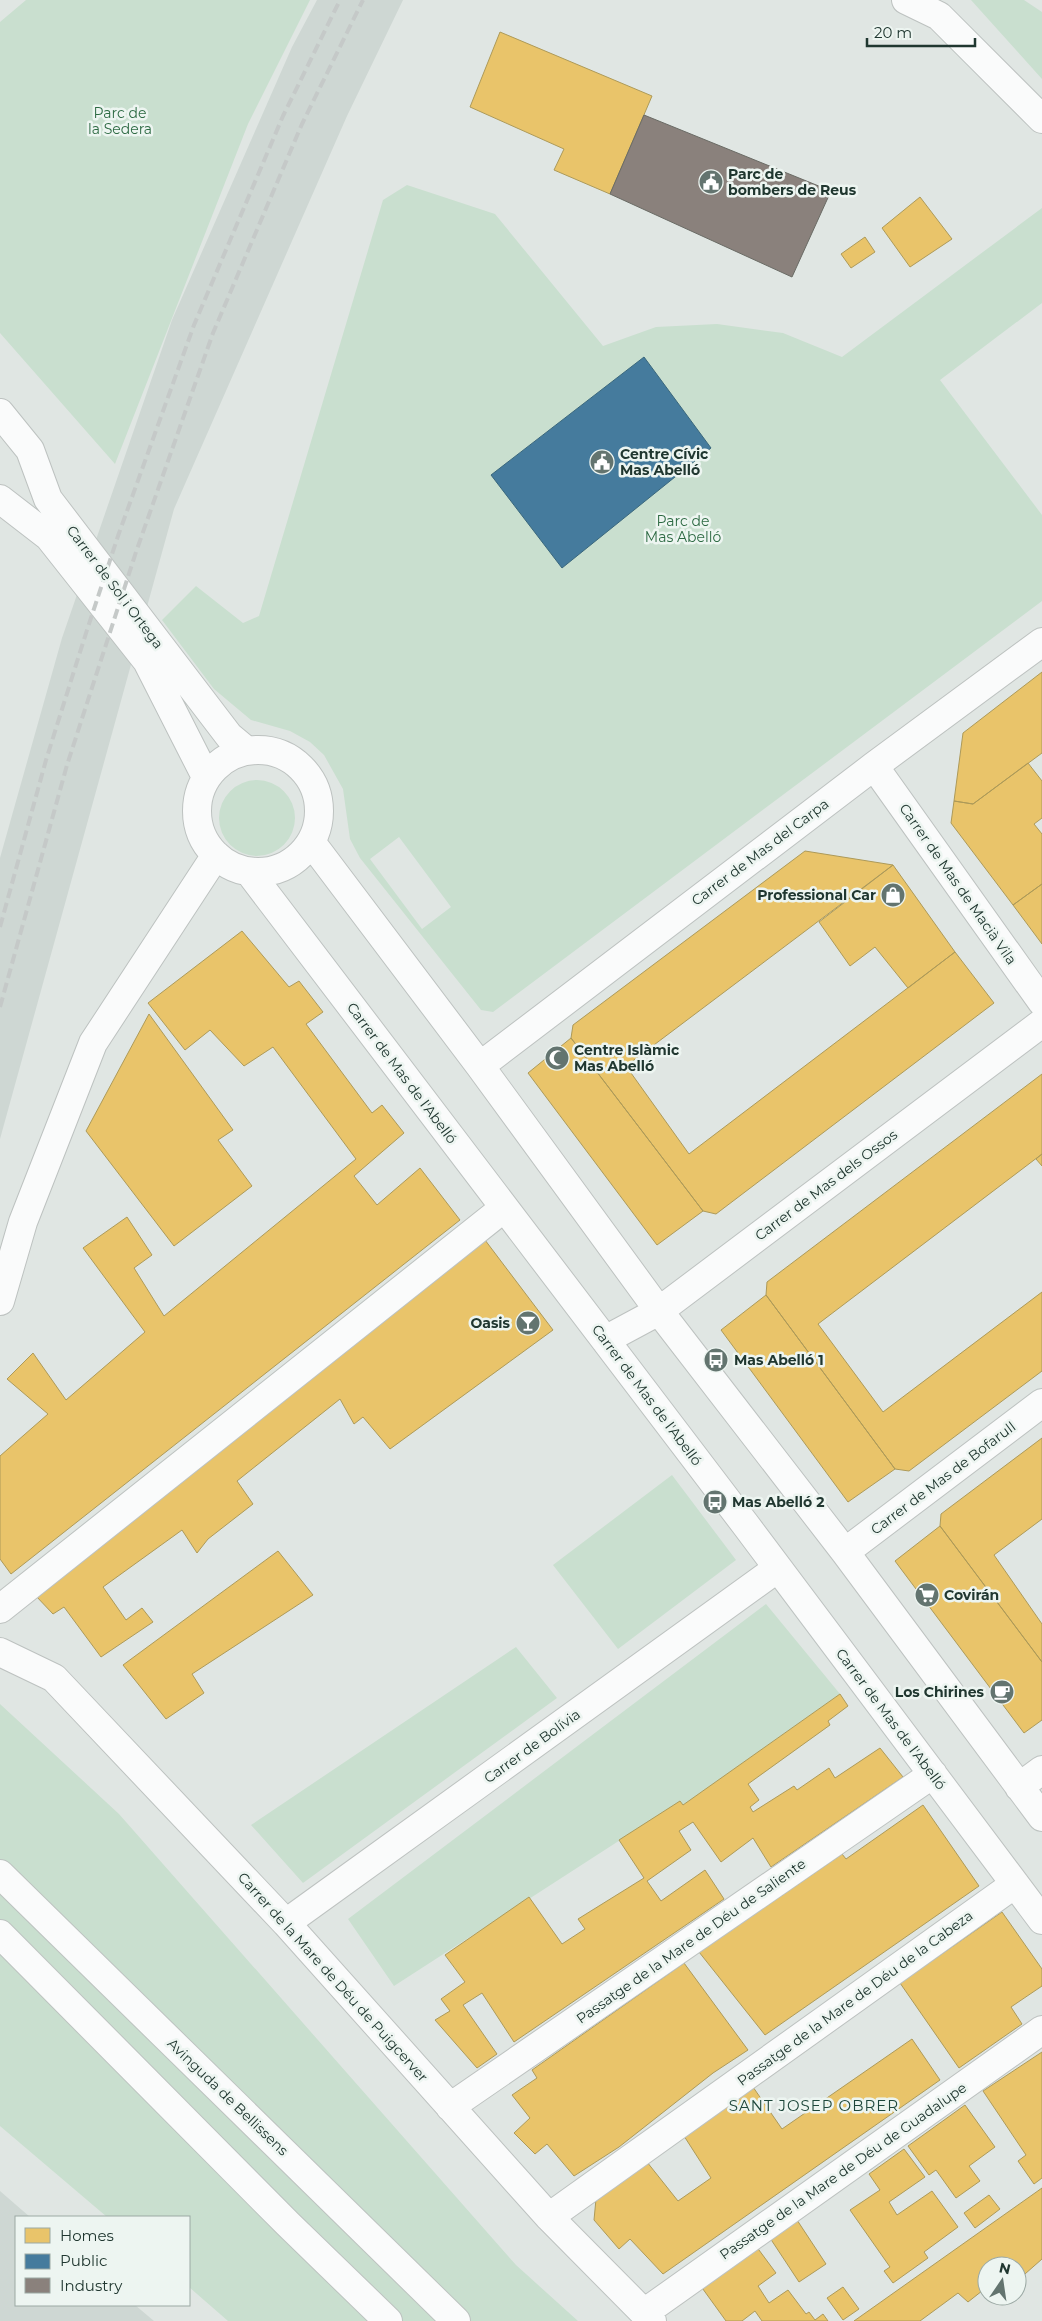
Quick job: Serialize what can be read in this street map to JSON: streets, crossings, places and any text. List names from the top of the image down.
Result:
{
  "streets": {
    "street": [
      "Carrer de Sol i Ortega",
      "Carrer de Mas del Carpa",
      "Carrer de Mas de Macià Vila",
      "Carrer de Mas de l'Abelló",
      "Carrer de Mas dels Ossos",
      "Carrer de Mas de Bofarull",
      "Carrer de Bolívia",
      "Passatge de la Mare de Déu de Saliente",
      "Carrer de la Mare de Déu de Puigcerver",
      "Passatge de la Mare de Déu de la Cabeza",
      "Avinguda de Bellissens",
      "Passatge de la Mare de Déu de Guadalupe"
    ]
  },
  "crossings": [
    ["Carrer de Sol i Ortega", "Carrer de Mas de l'Abelló"],
    ["Carrer de Mas del Carpa", "Carrer de Mas de Macià Vila"],
    ["Carrer de Mas de l'Abelló", "Carrer de Mas dels Ossos"],
    ["Carrer de Mas de l'Abelló", "Carrer de Bolívia"],
    ["Carrer de Mas de l'Abelló", "Passatge de la Mare de Déu de Saliente"],
    ["Carrer de Mas de l'Abelló", "Passatge de la Mare de Déu de la Cabeza"],
    ["Carrer de Bolívia", "Carrer de la Mare de Déu de Puigcerver"],
    ["Passatge de la Mare de Déu de Saliente", "Carrer de la Mare de Déu de Puigcerver"],
    ["Carrer de la Mare de Déu de Puigcerver", "Passatge de la Mare de Déu de la Cabeza"],
    ["Carrer de la Mare de Déu de Puigcerver", "Passatge de la Mare de Déu de Guadalupe"]
  ],
  "districts": ["SANT JOSEP OBRER"],
  "parks": ["Parc de la Sedera", "Parc de Mas Abelló"],
  "places": {
    "public building": ["Parc de bombers de Reus", "Centre Cívic Mas Abelló"],
    "shop": ["Professional Car"],
    "mosque": ["Centre Islàmic Mas Abelló"],
    "bar": ["Oasis"],
    "bus stop": ["Mas Abelló 1", "Mas Abelló 2"],
    "supermarket": ["Covirán"],
    "cafe": ["Los Chirines"]
  },
  "legend": ["Homes", "Public", "Industry"],
  "scale_bar": "20 m",
  "north": "top"
}
